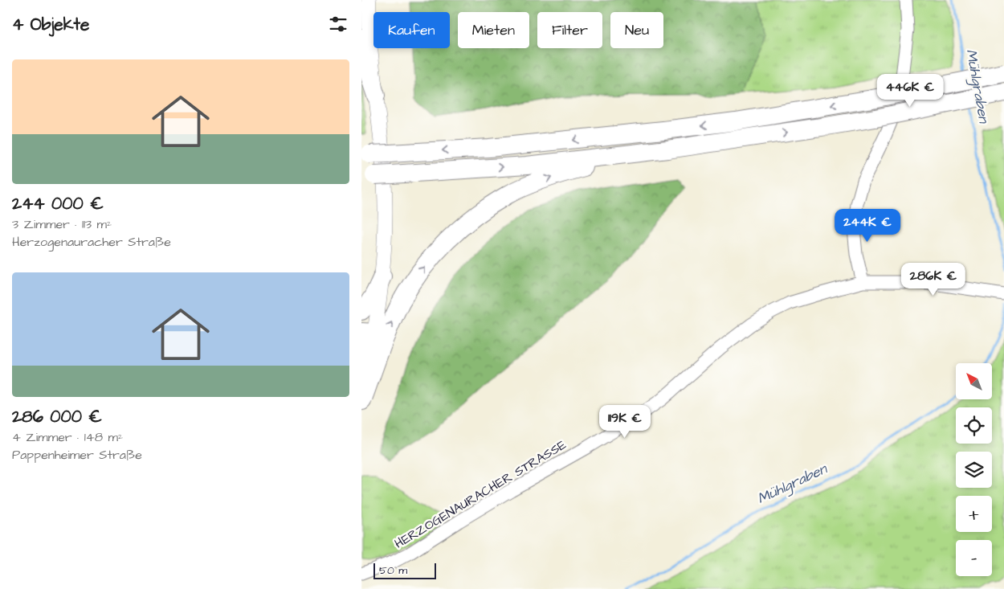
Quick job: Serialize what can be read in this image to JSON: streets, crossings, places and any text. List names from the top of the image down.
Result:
{
  "streets": {
    "street": ["HERZOGENAURACHER STRASSE"]
  },
  "water": ["Mühlgraben"],
  "scale_bar": "50 m",
  "north": "top left",
  "page": {
    "heading": "4 Objekte",
    "chip": [
      "Kaufen",
      "Mieten",
      "Filter",
      "Neu"
    ],
    "list": [
      {
        "name": "244 000 €",
        "note": "3 Zimmer · 113 m² · Herzogenauracher Straße"
      },
      {
        "name": "286 000 €",
        "note": "4 Zimmer · 148 m² · Pappenheimer Straße"
      }
    ],
    "price": [
      "446K €",
      "244K €",
      "286K €",
      "119K €"
    ],
    "map_buttons": ["+", "−"],
    "scale": "50 m"
  }
}
